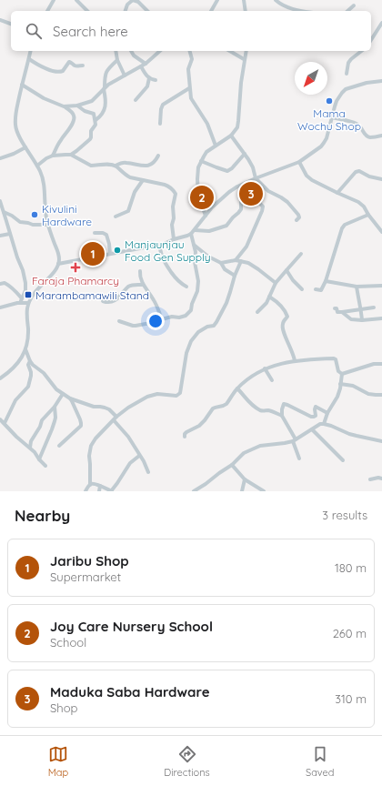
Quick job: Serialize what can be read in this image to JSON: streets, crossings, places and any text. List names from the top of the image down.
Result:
{
  "places": {
    "other": ["Mama Wochu Shop", "Kivulini Hardware", "Manjaunjau Food Gen Supply"],
    "health": ["Faraja Phamarcy"],
    "transit": ["Marambamawili Stand"]
  },
  "north": "bottom left",
  "page": {
    "search": "Search here",
    "pins": ["3", "2", "1"],
    "heading": ["Nearby", "3 results"],
    "list": [
      {
        "mark": "1",
        "name": "Jaribu Shop",
        "note": "Supermarket",
        "value": "180 m"
      },
      {
        "mark": "2",
        "name": "Joy Care Nursery School",
        "note": "School",
        "value": "260 m"
      },
      {
        "mark": "3",
        "name": "Maduka Saba Hardware",
        "note": "Shop",
        "value": "310 m"
      }
    ],
    "nav": ["Map", "Directions", "Saved"]
  }
}
